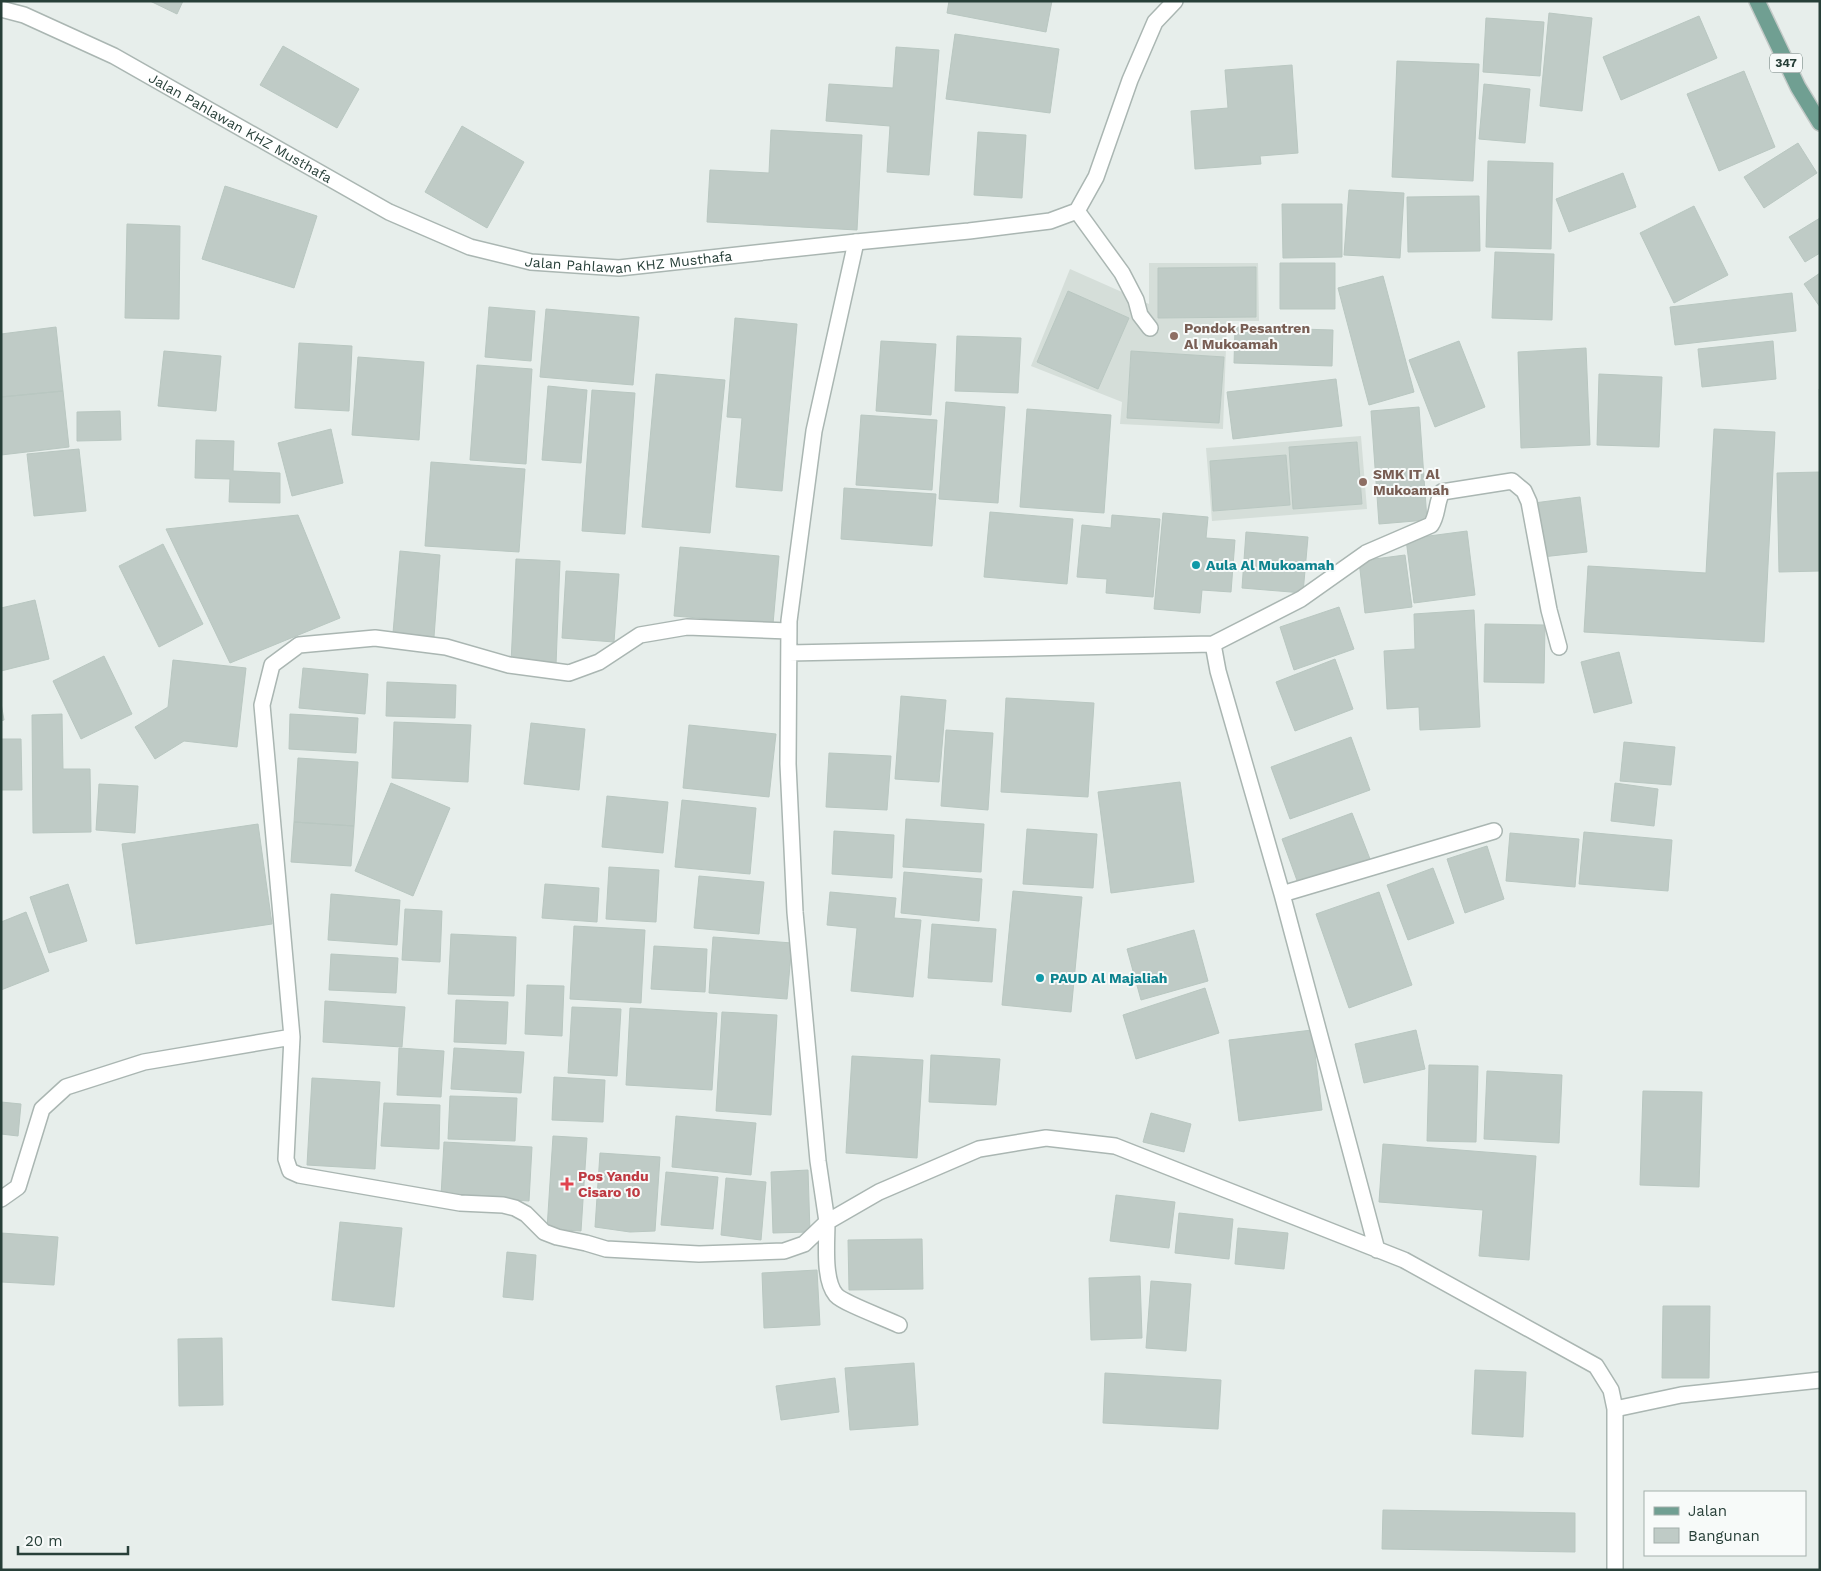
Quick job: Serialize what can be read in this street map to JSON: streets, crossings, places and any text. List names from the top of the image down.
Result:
{
  "streets": {
    "main road": ["347"],
    "street": ["Jalan Pahlawan KHZ Musthafa"]
  },
  "places": {
    "other": [
      "Pondok Pesantren Al Mukoamah",
      "SMK IT Al Mukoamah",
      "Aula Al Mukoamah",
      "PAUD Al Majaliah"
    ],
    "health": ["Pos Yandu Cisaro 10"]
  },
  "legend": ["Jalan", "Bangunan"],
  "scale_bar": "20 m"
}
